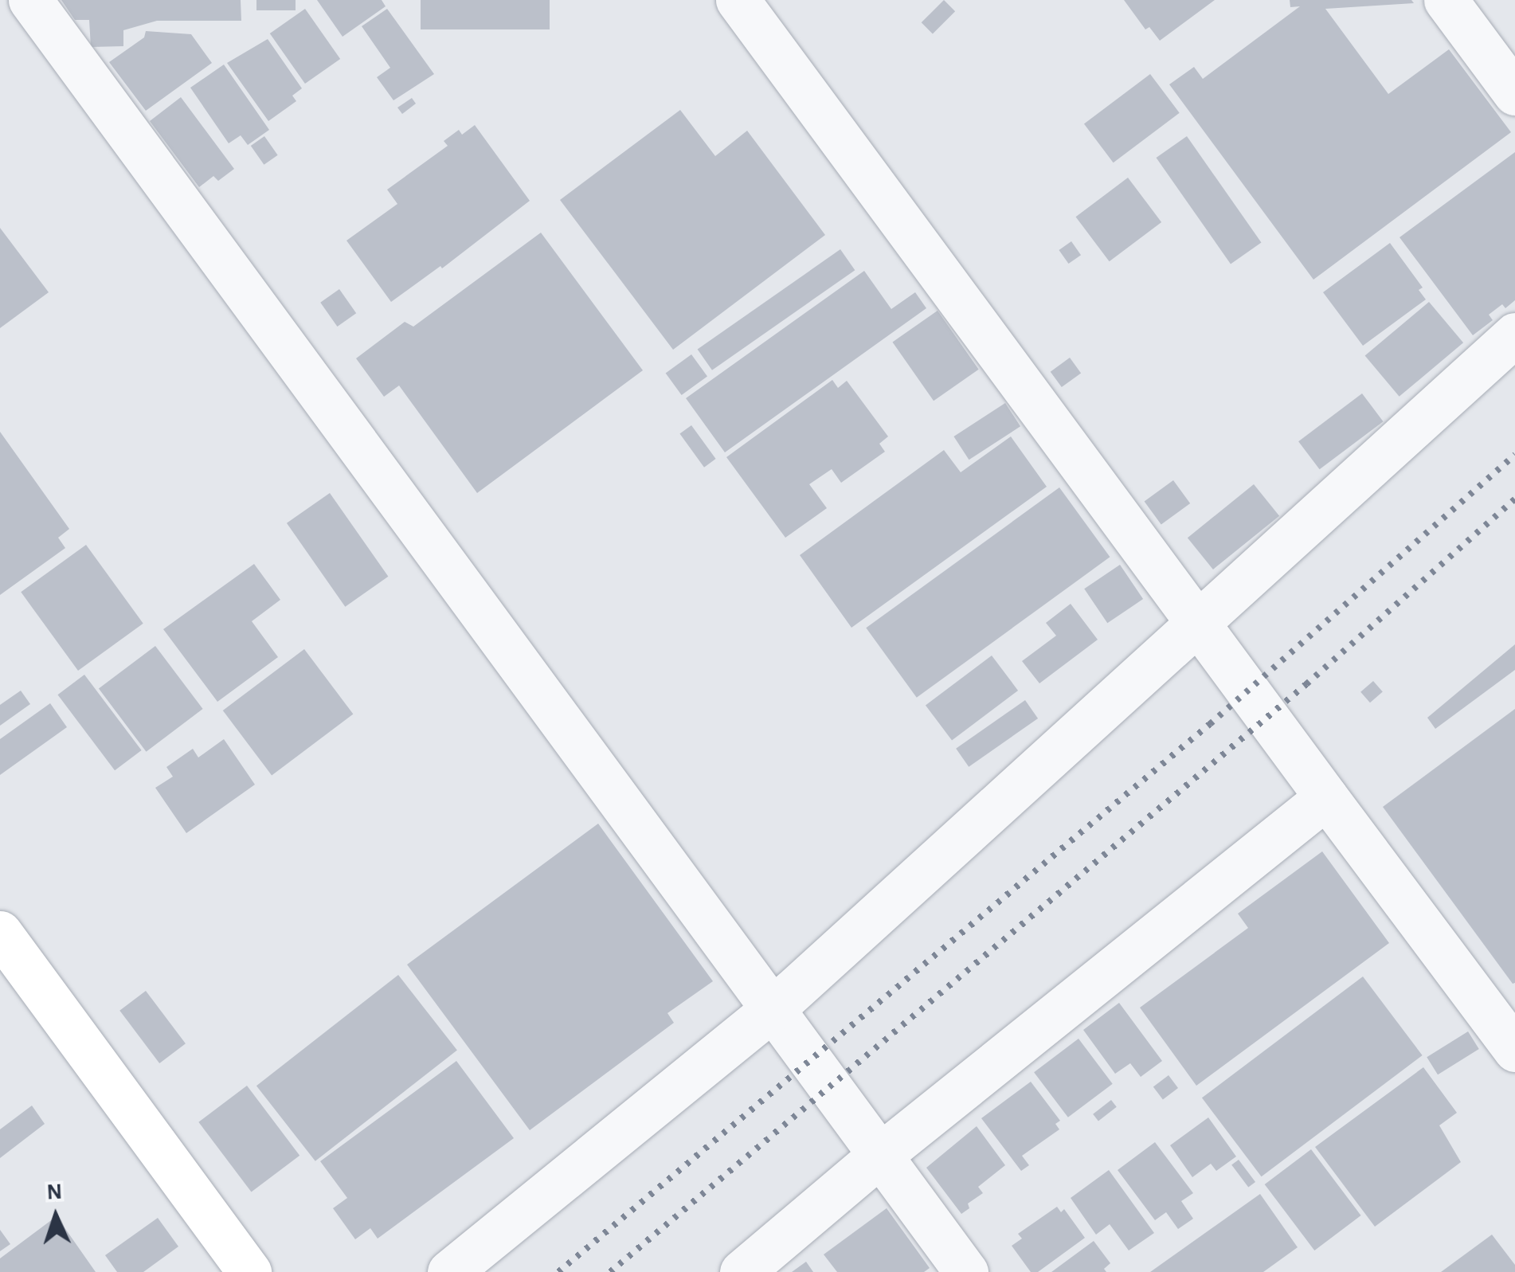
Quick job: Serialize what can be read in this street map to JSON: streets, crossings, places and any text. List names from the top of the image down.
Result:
{
  "north": "top"
}
